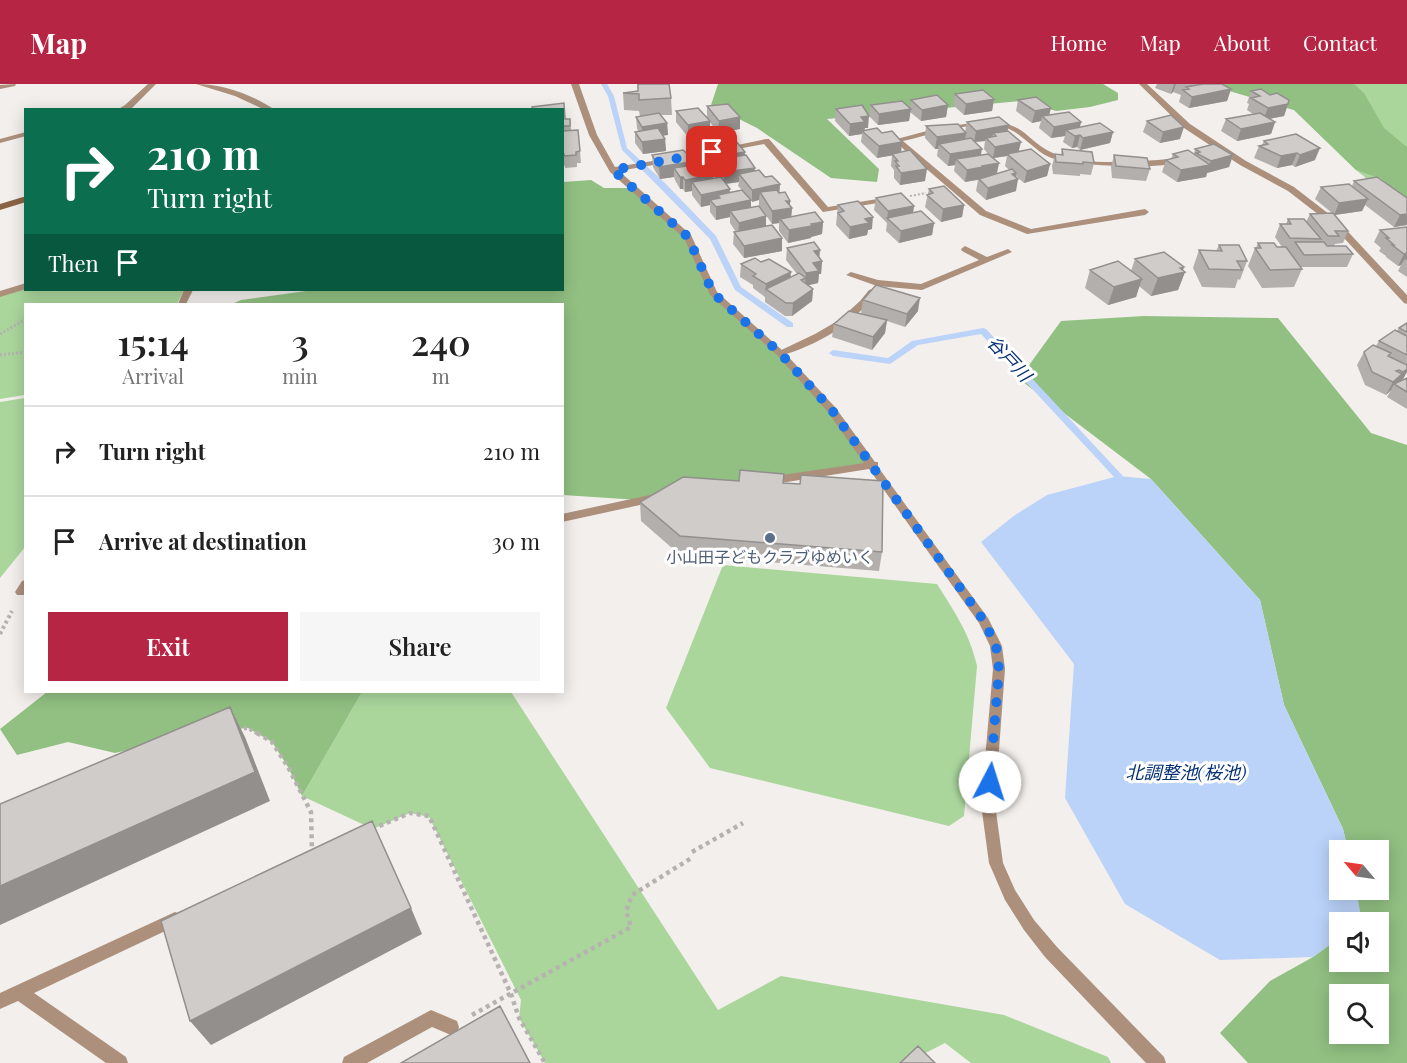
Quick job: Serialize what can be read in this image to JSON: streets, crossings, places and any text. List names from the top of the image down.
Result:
{
  "water": ["谷戸川", "北調整池(桜池)"],
  "places": ["小山田子どもクラブゆめいく"],
  "north": "top left",
  "page": {
    "header": "Map",
    "nav": [
      "Home",
      "Map",
      "About",
      "Contact"
    ],
    "turn": ["210 m", "Turn right"],
    "then": "Then",
    "eta": [
      "15:14",
      "Arrival",
      "3",
      "min",
      "240",
      "m"
    ],
    "list": [
      {
        "name": "Turn right",
        "value": "210 m"
      },
      {
        "name": "Arrive at destination",
        "value": "30 m"
      }
    ],
    "buttons": ["Exit", "Share"]
  }
}
